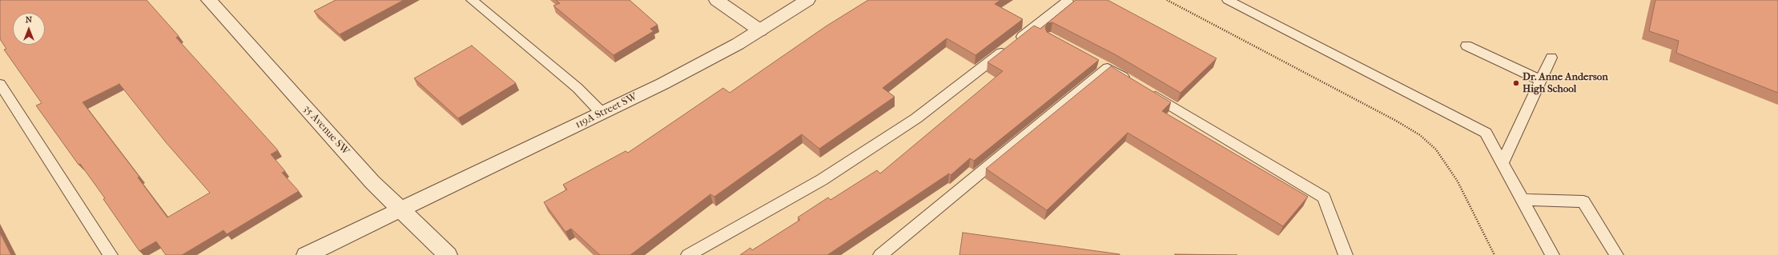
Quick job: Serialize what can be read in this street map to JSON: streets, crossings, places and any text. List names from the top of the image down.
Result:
{
  "streets": {
    "street": ["119A Street SW", "35 Avenue SW"]
  },
  "crossings": [
    ["119A Street SW", "35 Avenue SW"]
  ],
  "places": ["Dr. Anne Anderson High School"],
  "north": "top"
}
